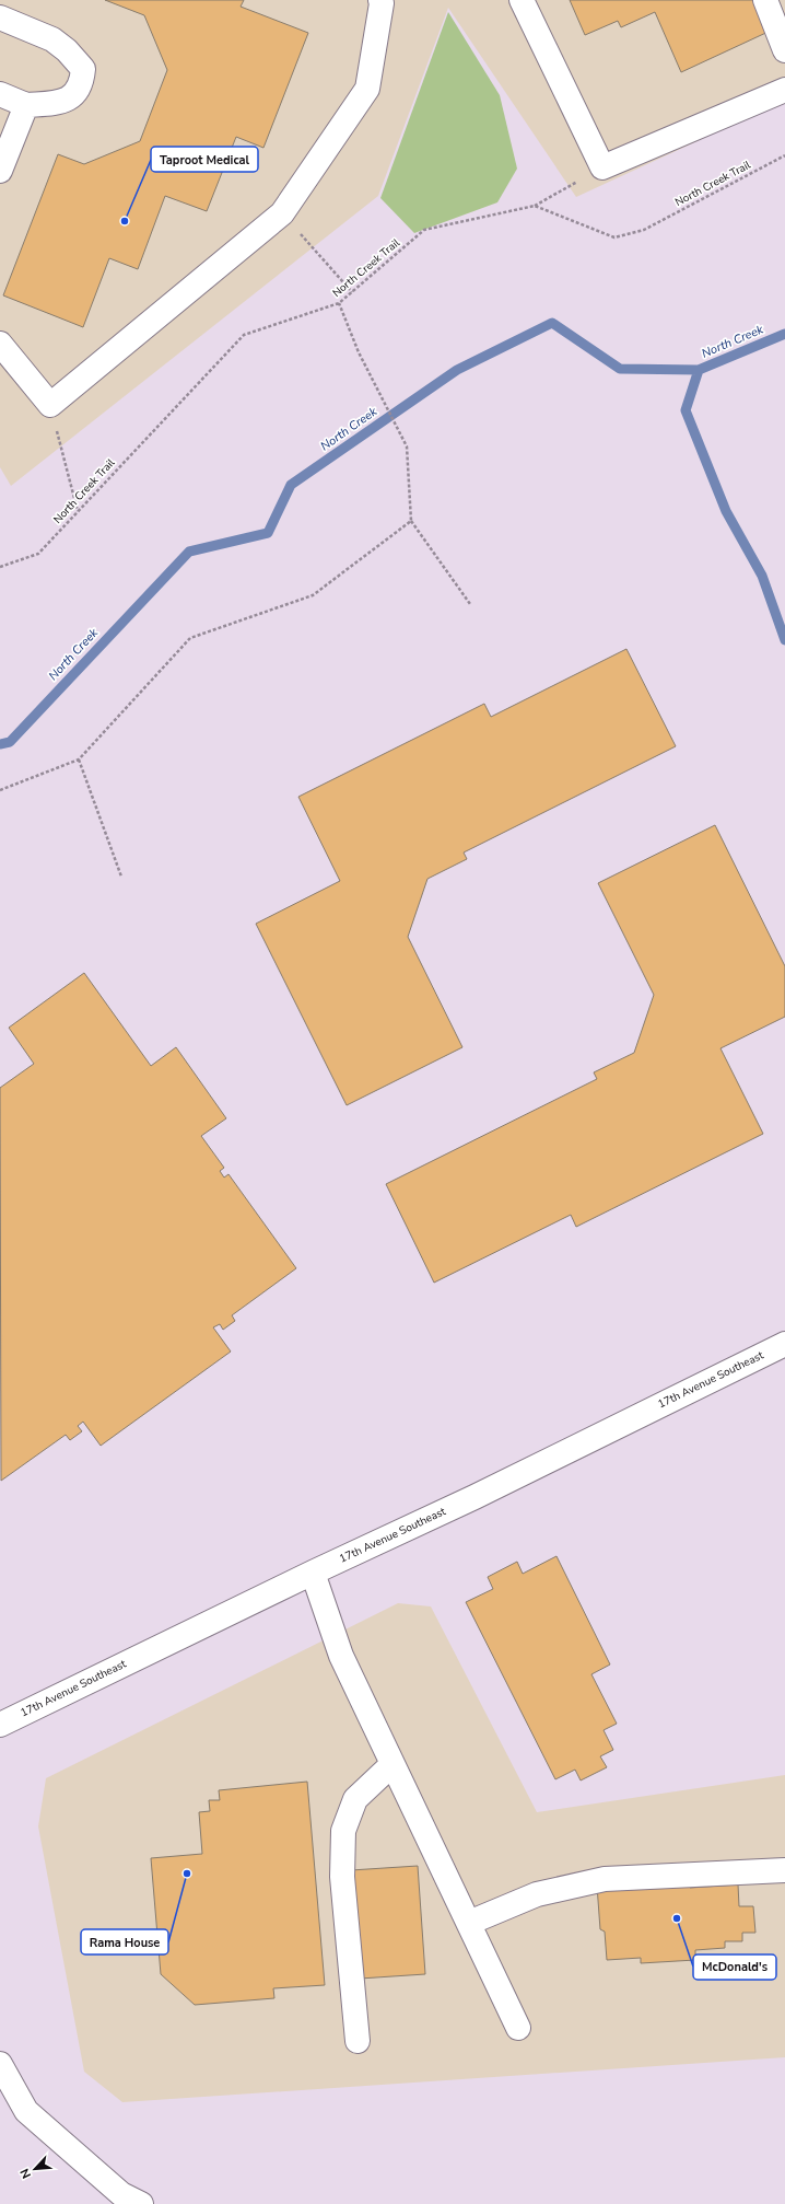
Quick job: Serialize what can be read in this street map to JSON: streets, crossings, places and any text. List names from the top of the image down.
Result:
{
  "streets": {
    "street": ["17th Avenue Southeast"],
    "path": ["North Creek Trail"]
  },
  "water": ["North Creek"],
  "places": ["Taproot Medical", "Rama House", "McDonald's"],
  "north": "bottom left"
}
